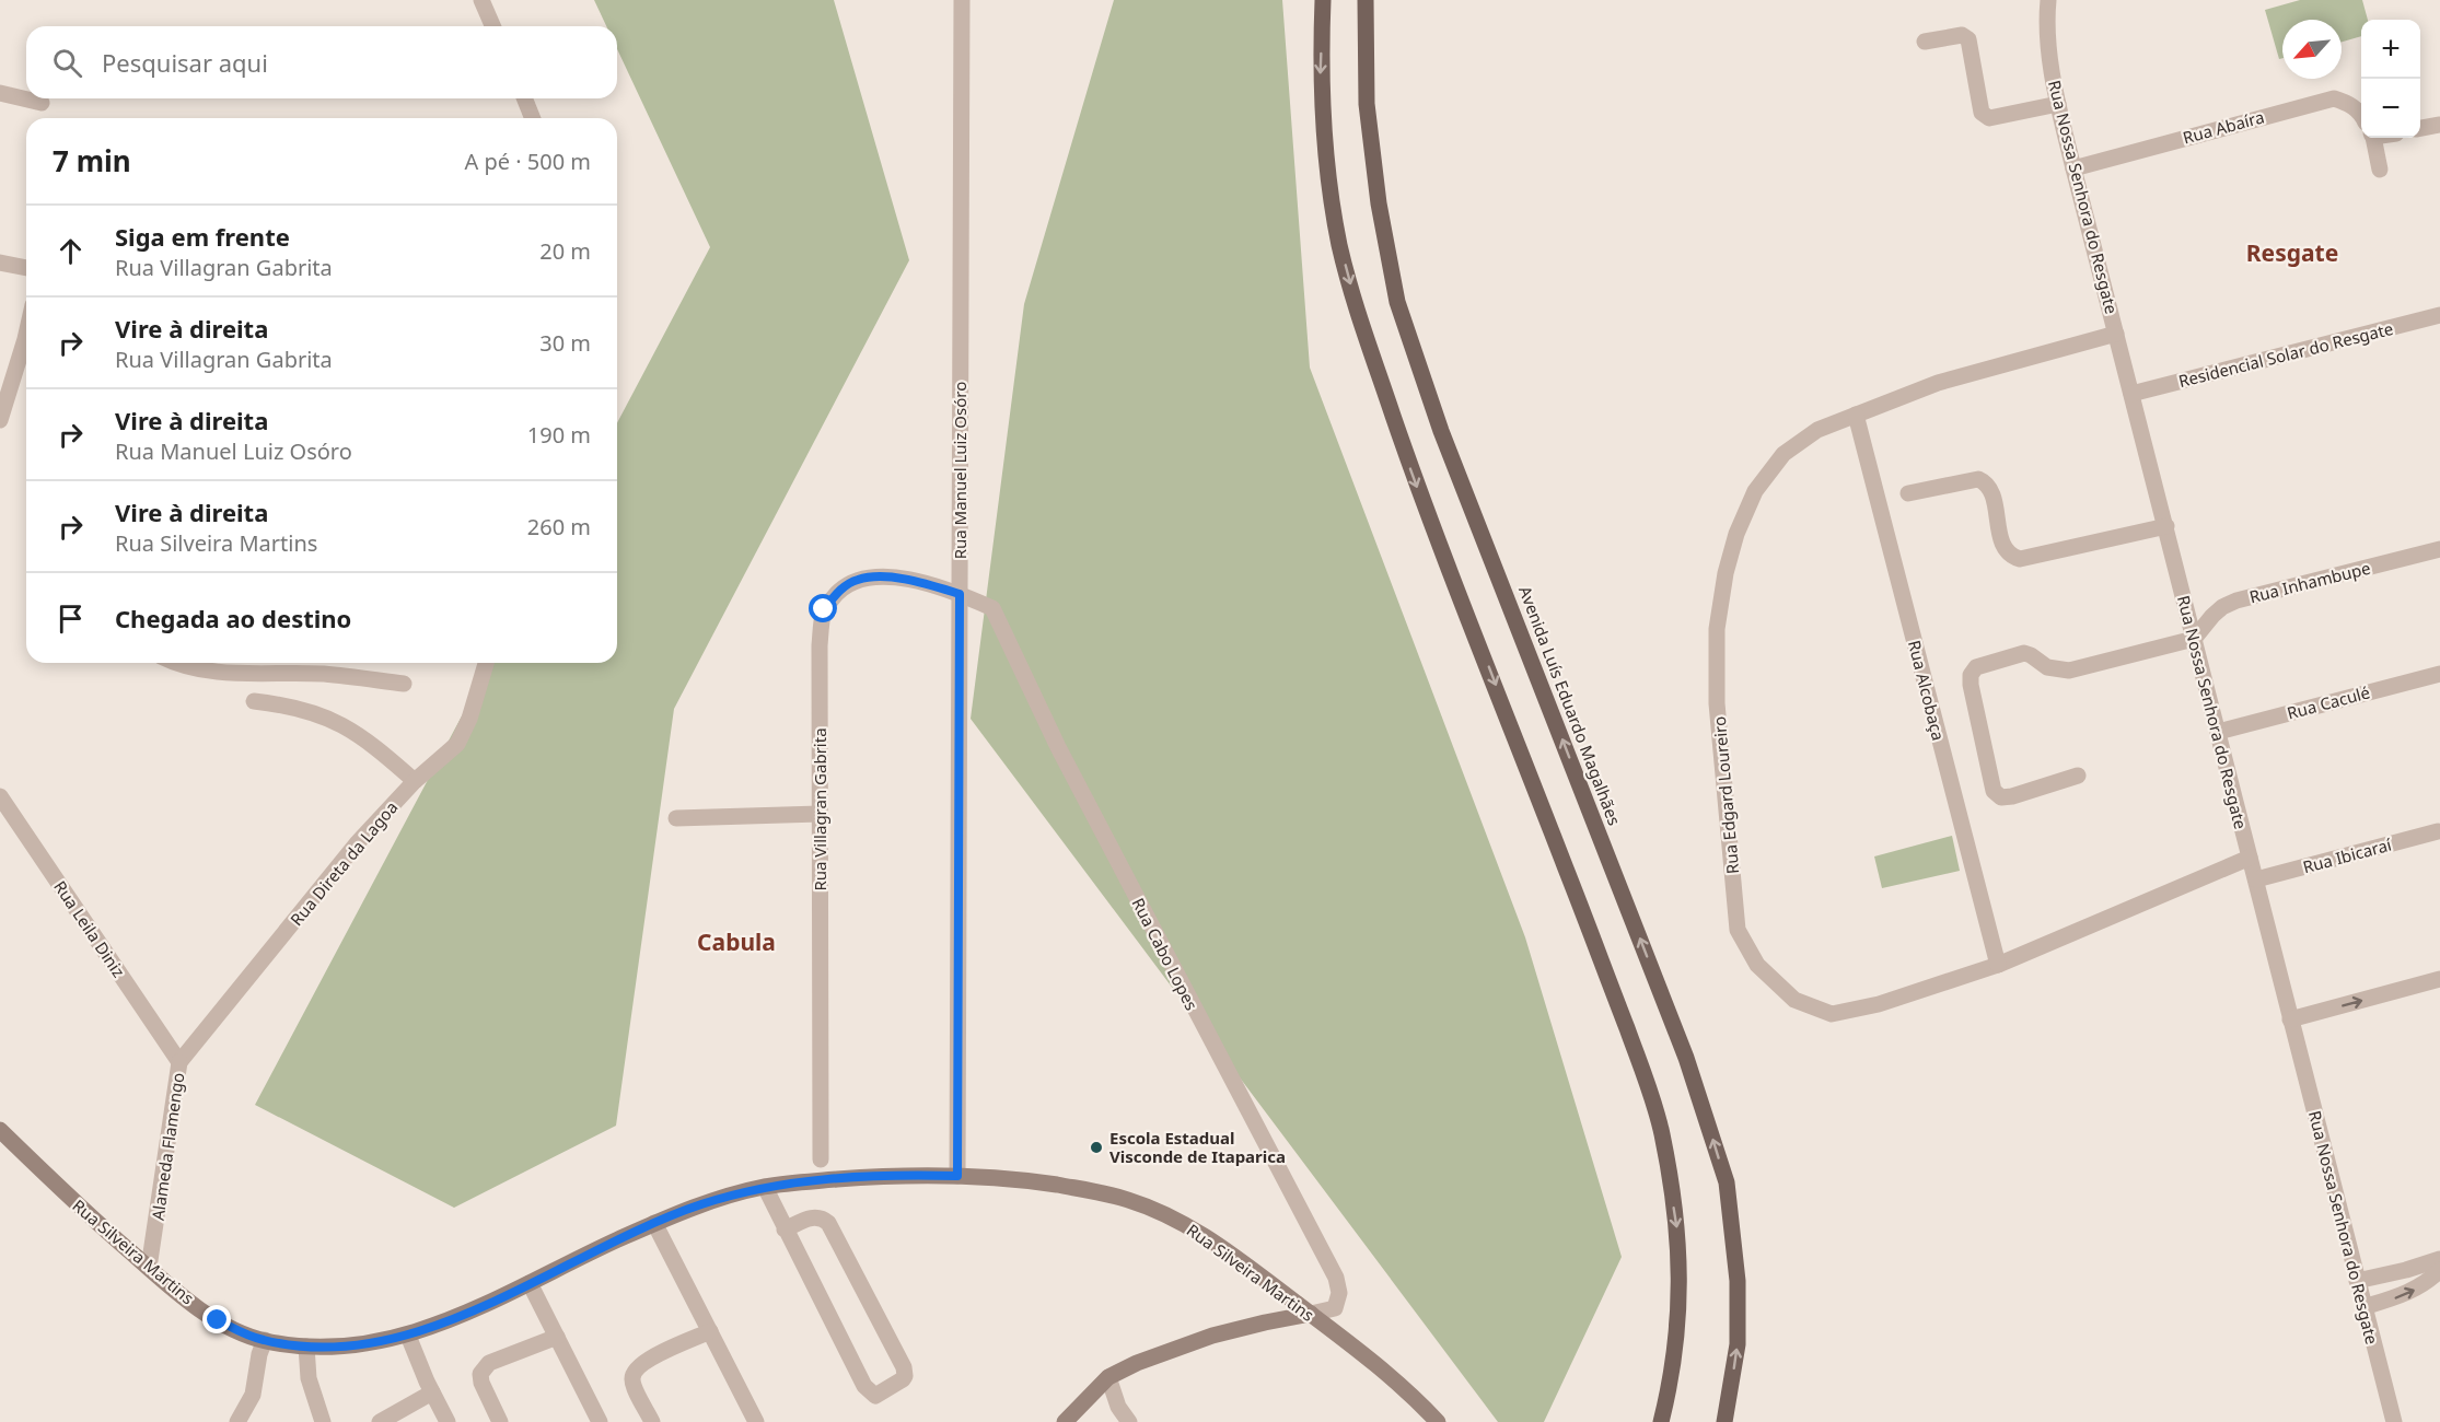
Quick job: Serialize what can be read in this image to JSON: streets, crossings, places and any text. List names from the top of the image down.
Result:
{
  "streets": {
    "main road": ["Avenida Luís Eduardo Magalhães", "Rua Silveira Martins"],
    "street": [
      "Rua Abaíra",
      "Rua Nossa Senhora do Resgate",
      "Residencial Solar do Resgate",
      "Rua Manuel Luiz Osóro",
      "Rua Inhambupe",
      "Rua Alcobaça",
      "Rua Caculé",
      "Rua Edgard Loureiro",
      "Rua Villagran Gabrita",
      "Rua Ibicaraí",
      "Rua Direta da Lagoa",
      "Rua Leila Diniz",
      "Rua Cabo Lopes",
      "Alameda Flamengo"
    ]
  },
  "crossings": [
    ["Rua Abaíra", "Rua Nossa Senhora do Resgate"],
    ["Rua Nossa Senhora do Resgate", "Residencial Solar do Resgate"],
    ["Rua Nossa Senhora do Resgate", "Rua Inhambupe"],
    ["Rua Nossa Senhora do Resgate", "Rua Caculé"],
    ["Rua Nossa Senhora do Resgate", "Rua Edgard Loureiro"],
    ["Rua Nossa Senhora do Resgate", "Rua Ibicaraí"],
    ["Rua Manuel Luiz Osóro", "Rua Villagran Gabrita"],
    ["Rua Manuel Luiz Osóro", "Rua Cabo Lopes"],
    ["Rua Manuel Luiz Osóro", "Rua Silveira Martins"],
    ["Rua Alcobaça", "Rua Edgard Loureiro"],
    ["Rua Villagran Gabrita", "Rua Cabo Lopes"],
    ["Rua Direta da Lagoa", "Rua Leila Diniz"],
    ["Rua Direta da Lagoa", "Alameda Flamengo"],
    ["Rua Leila Diniz", "Alameda Flamengo"],
    ["Rua Cabo Lopes", "Rua Silveira Martins"],
    ["Alameda Flamengo", "Rua Silveira Martins"]
  ],
  "districts": ["Resgate", "Cabula"],
  "places": ["Escola Estadual Visconde de Itaparica"],
  "north": "bottom left",
  "page": {
    "map_buttons": ["+", "−"],
    "search": "Pesquisar aqui",
    "heading": ["7 min", "A pé · 500 m"],
    "list": [
      ["Siga em frente", "Rua Villagran Gabrita", "20 m"],
      ["Vire à direita", "Rua Villagran Gabrita", "30 m"],
      ["Vire à direita", "Rua Manuel Luiz Osóro", "190 m"],
      ["Vire à direita", "Rua Silveira Martins", "260 m"],
      "Chegada ao destino"
    ]
  }
}
